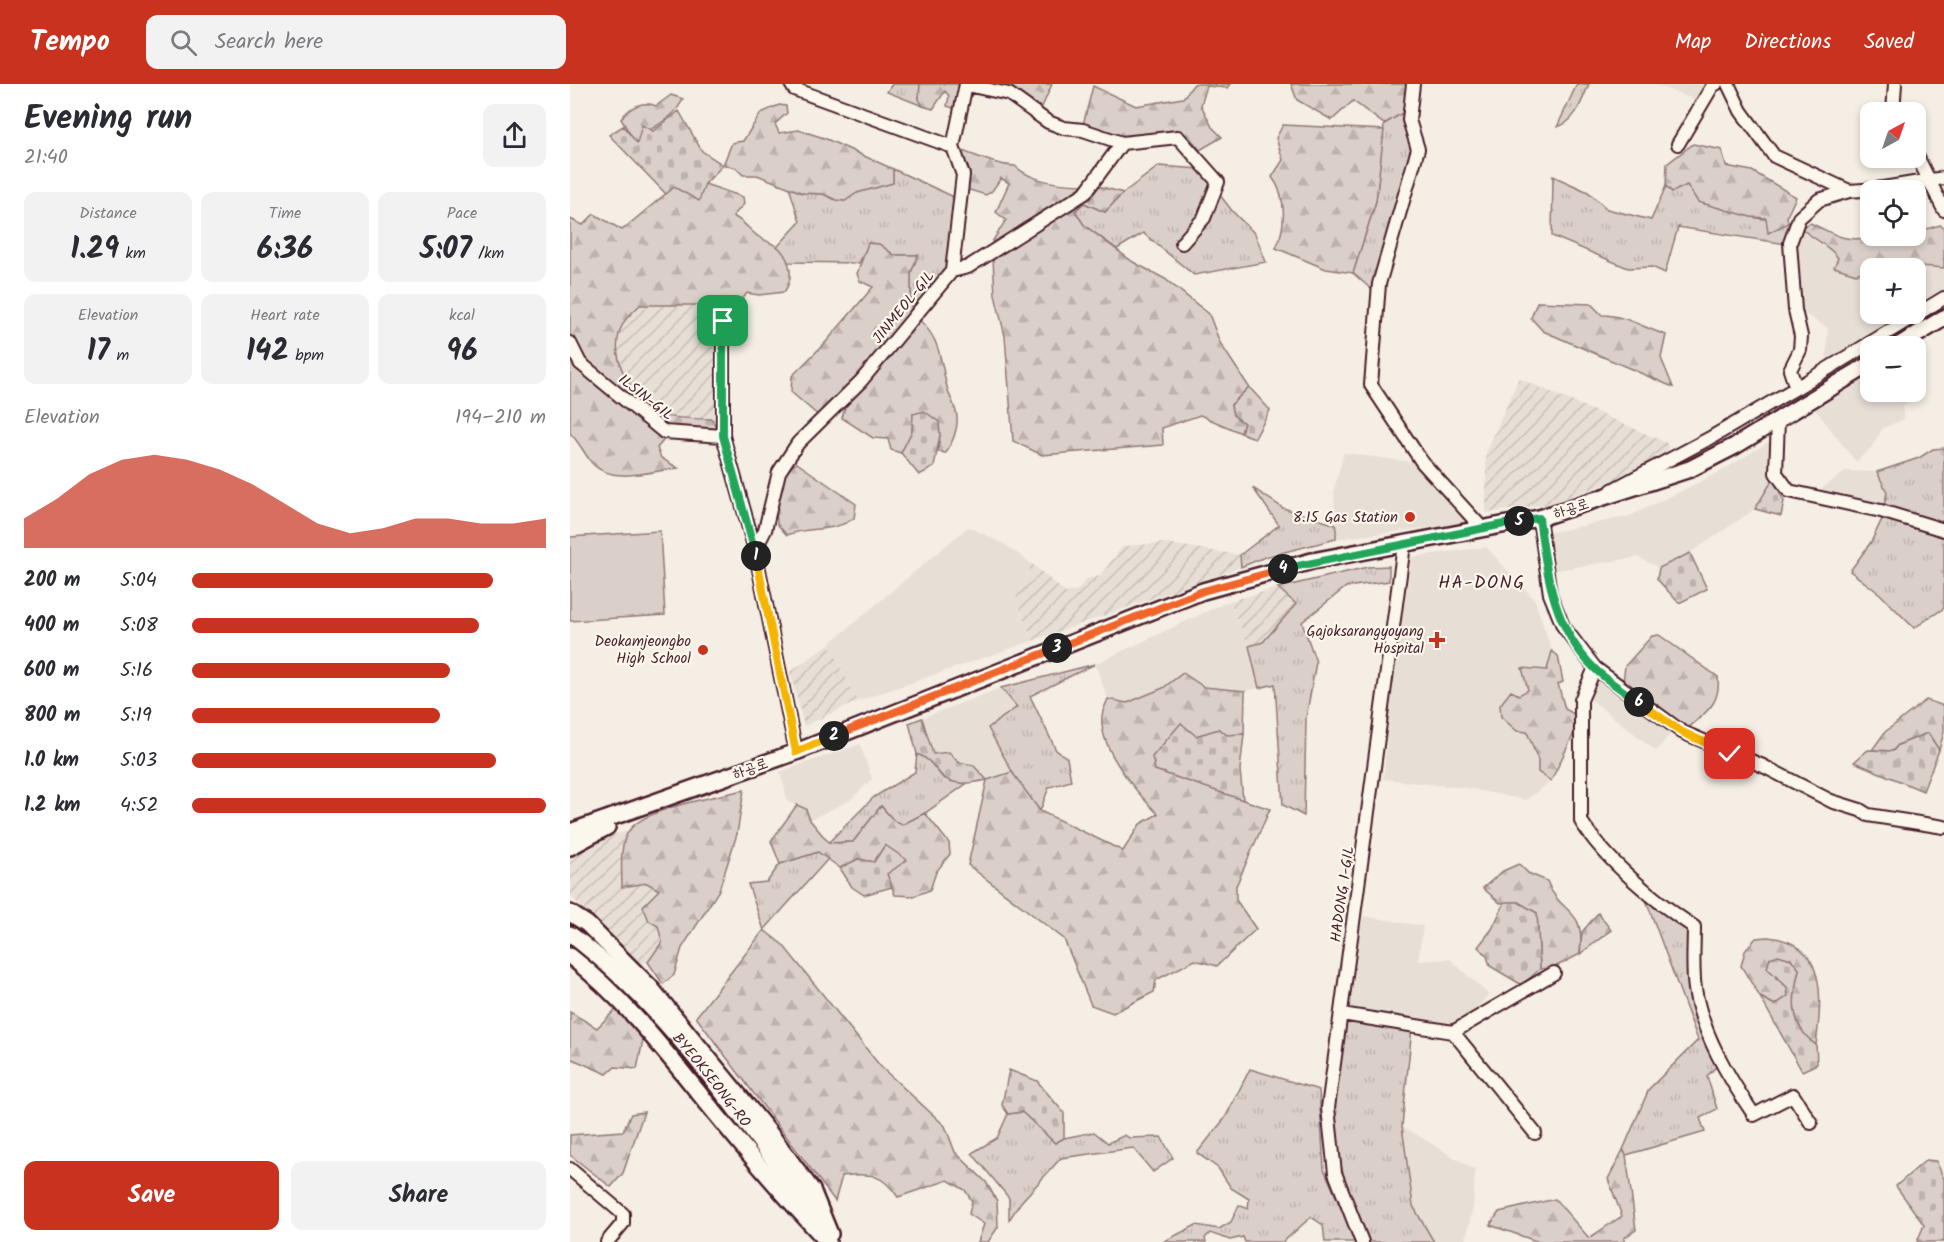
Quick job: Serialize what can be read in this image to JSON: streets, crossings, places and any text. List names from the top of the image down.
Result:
{
  "streets": {
    "main road": ["하공로", "BYEOKSEONG-RO"],
    "street": ["JINMEOL-GIL", "ILSIN-GIL", "HADONG 1-GIL"]
  },
  "crossings": [
    ["하공로", "HADONG 1-GIL"]
  ],
  "districts": ["HA-DONG"],
  "places": {
    "other": ["8.15 Gas Station", "Deokamjeongbo High School"],
    "health": ["Gajoksarangyoyang Hospital"]
  },
  "north": "top right",
  "page": {
    "header": "Tempo",
    "search": "Search here",
    "nav": ["Map", "Directions", "Saved"],
    "heading": ["Evening run", "21:40"],
    "map_buttons": ["+", "−"],
    "stats": [
      ["Distance", "1.29 km"],
      ["Time", "6:36"],
      ["Pace", "5:07 /km"],
      ["Elevation", "17 m"],
      ["Heart rate", "142 bpm"],
      ["kcal", "96"]
    ],
    "chart": ["Elevation", "194–210 m"],
    "pins": [
      "5",
      "1",
      "4",
      "3",
      "6",
      "2"
    ],
    "list": [
      {
        "name": "200 m",
        "note": "5:04"
      },
      {
        "name": "400 m",
        "note": "5:08"
      },
      {
        "name": "600 m",
        "note": "5:16"
      },
      {
        "name": "800 m",
        "note": "5:19"
      },
      {
        "name": "1.0 km",
        "note": "5:03"
      },
      {
        "name": "1.2 km",
        "note": "4:52"
      }
    ],
    "buttons": ["Save", "Share"]
  }
}
